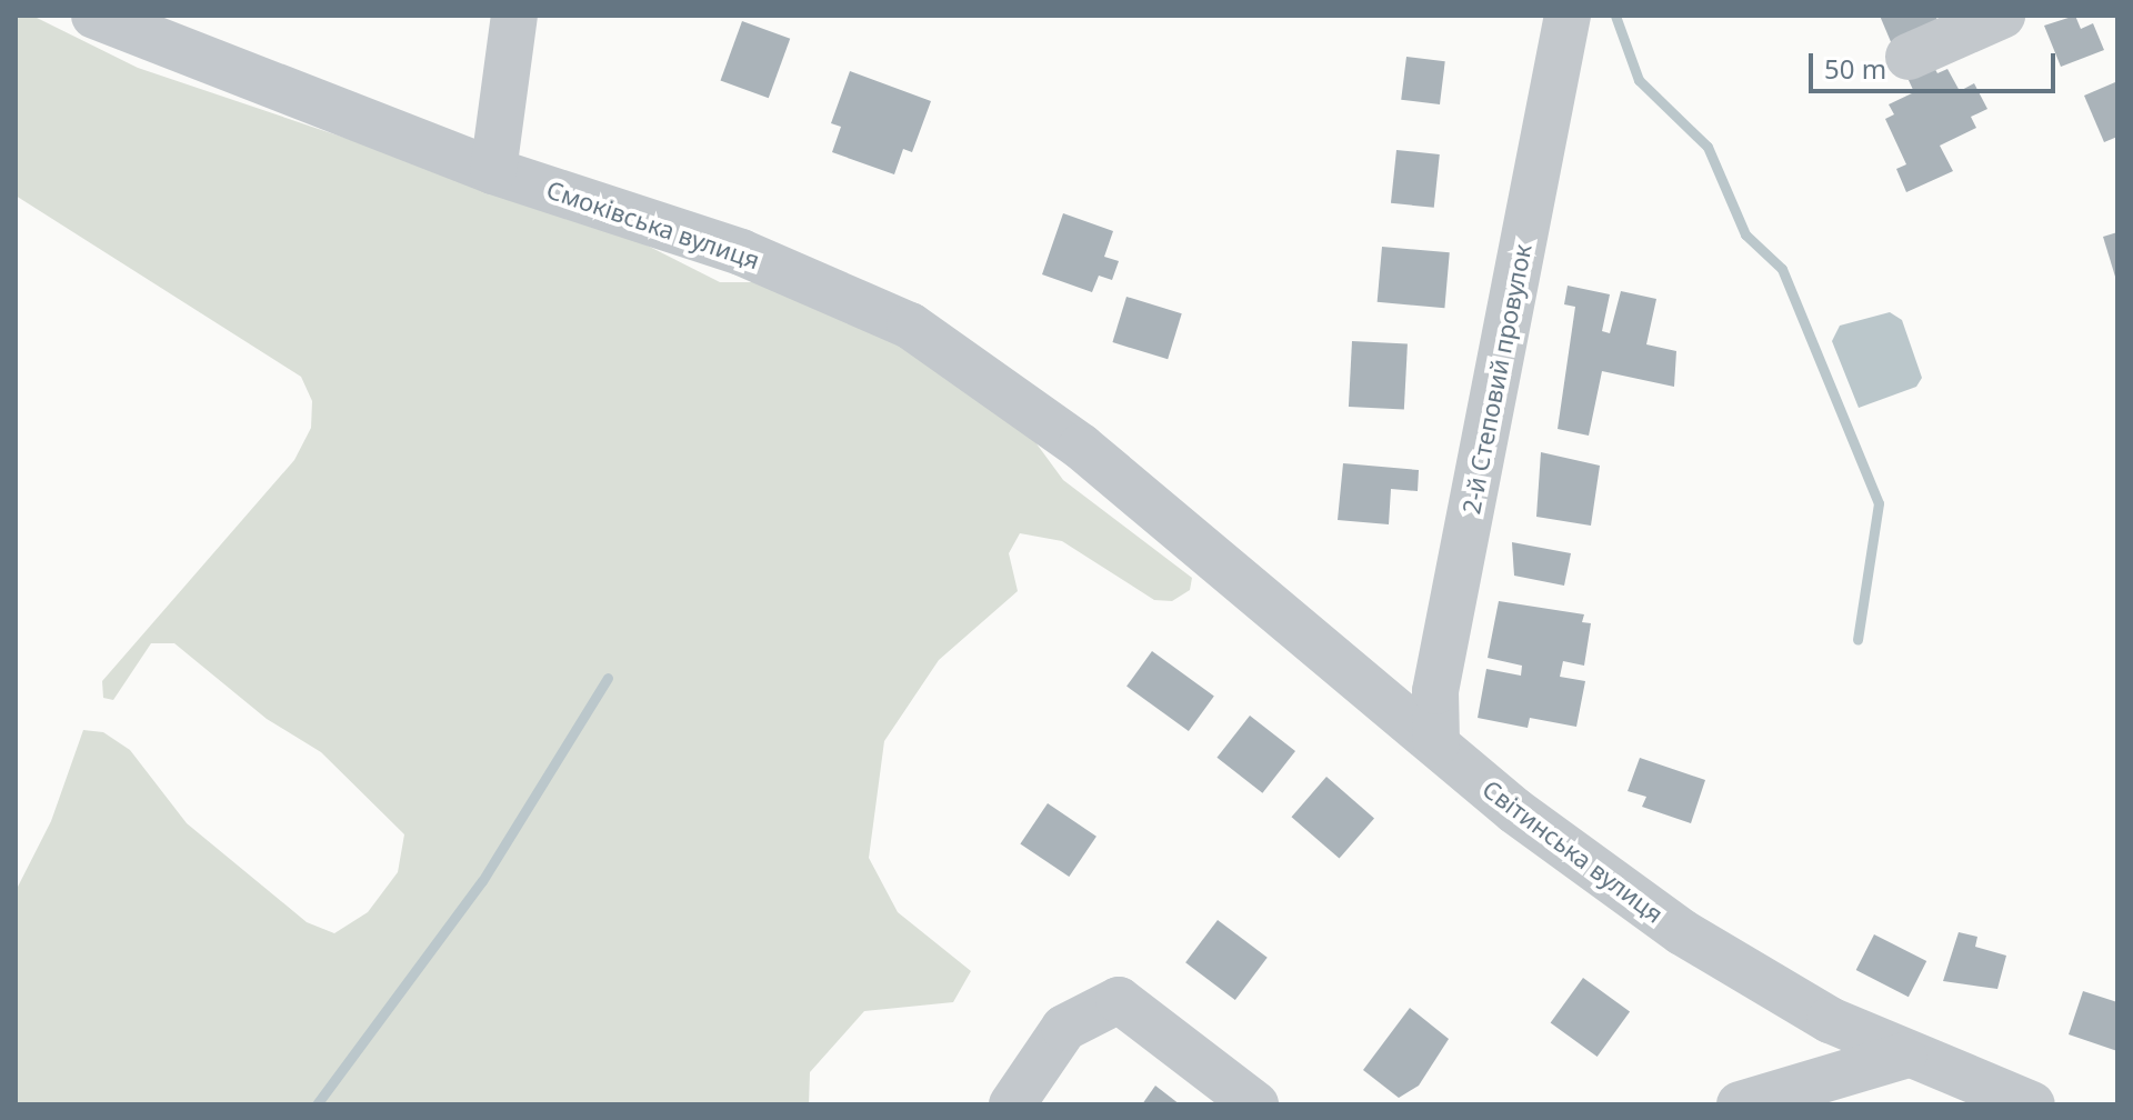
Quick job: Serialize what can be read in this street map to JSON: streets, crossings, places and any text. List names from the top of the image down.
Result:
{
  "streets": {
    "street": ["Смоківська вулиця", "2-й Степовий провулок", "Світинська вулиця"]
  },
  "crossings": [
    ["Смоківська вулиця", "Світинська вулиця"],
    ["2-й Степовий провулок", "Світинська вулиця"]
  ],
  "scale_bar": "50 m"
}
